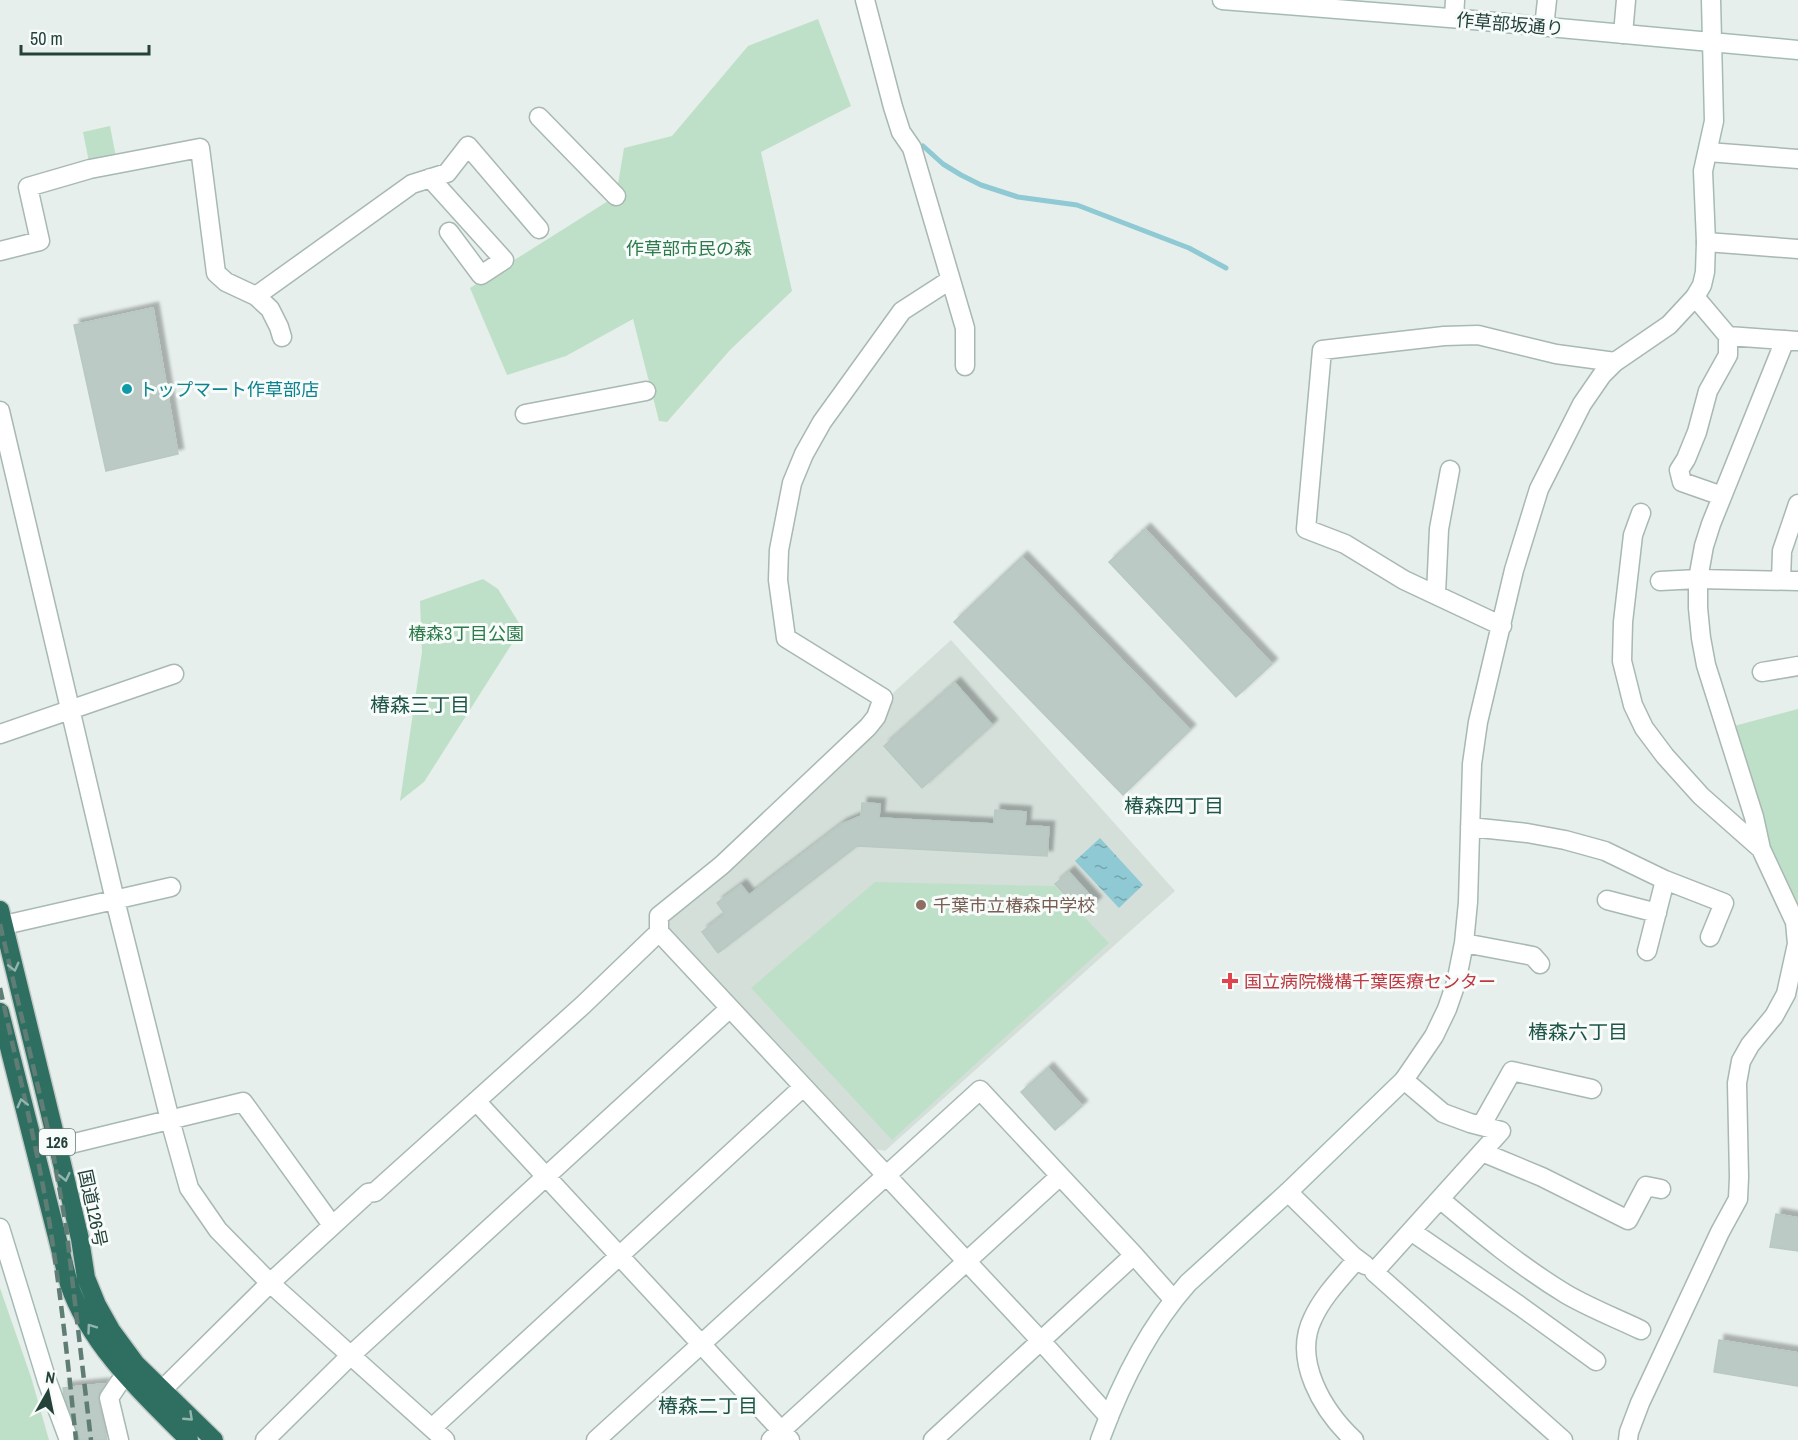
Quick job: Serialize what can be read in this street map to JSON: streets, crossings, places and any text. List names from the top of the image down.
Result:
{
  "streets": {
    "highway": ["126", "国道126号"],
    "street": ["作草部坂通り"]
  },
  "districts": [
    "椿森三丁目",
    "椿森四丁目",
    "椿森六丁目",
    "椿森二丁目"
  ],
  "parks": ["作草部市民の森", "椿森3丁目公園"],
  "places": {
    "other": ["トップマート作草部店", "千葉市立椿森中学校"],
    "health": ["国立病院機構千葉医療センター"]
  },
  "scale_bar": "50 m",
  "north": "top"
}
